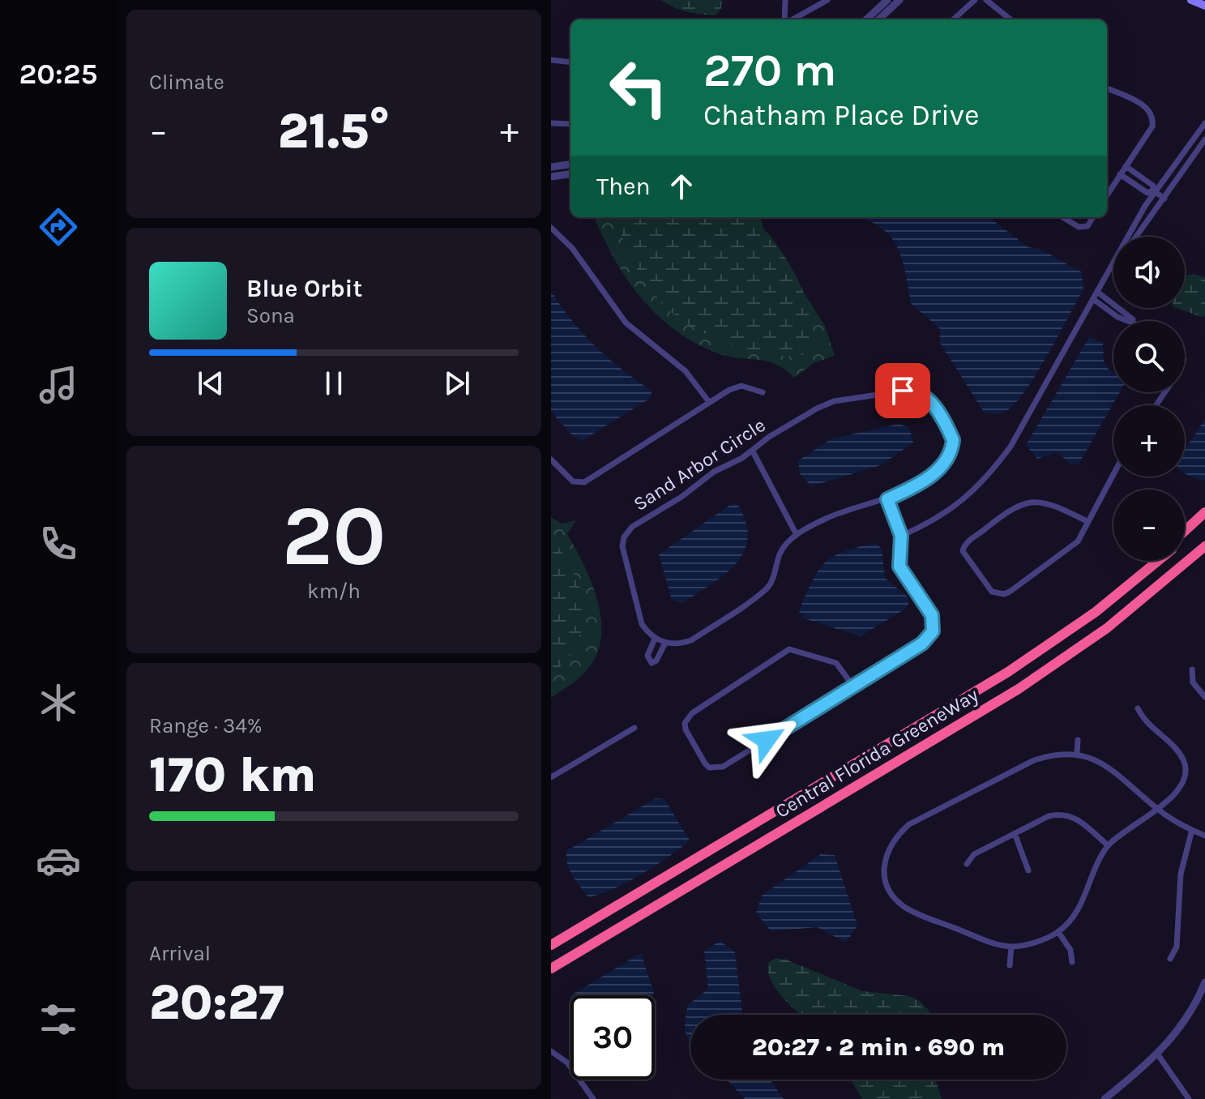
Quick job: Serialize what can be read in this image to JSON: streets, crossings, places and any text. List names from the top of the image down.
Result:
{
  "streets": {
    "highway": ["Central Florida GreeneWay"],
    "street": ["Sand Arbor Circle"]
  },
  "page": {
    "tabs": "20:25",
    "tile": [
      "Climate",
      ["20", "km/h"],
      ["Range · 34%", "170 km"],
      ["Arrival", "20:27"]
    ],
    "turn": ["270 m", "Chatham Place Drive"],
    "heat": ["−", "21.5°", "+"],
    "then": "Then",
    "map_buttons": ["+", "−"],
    "song": ["Blue Orbit", "Sona"],
    "limit": "30",
    "trip": "20:27 · 2 min · 690 m"
  }
}
